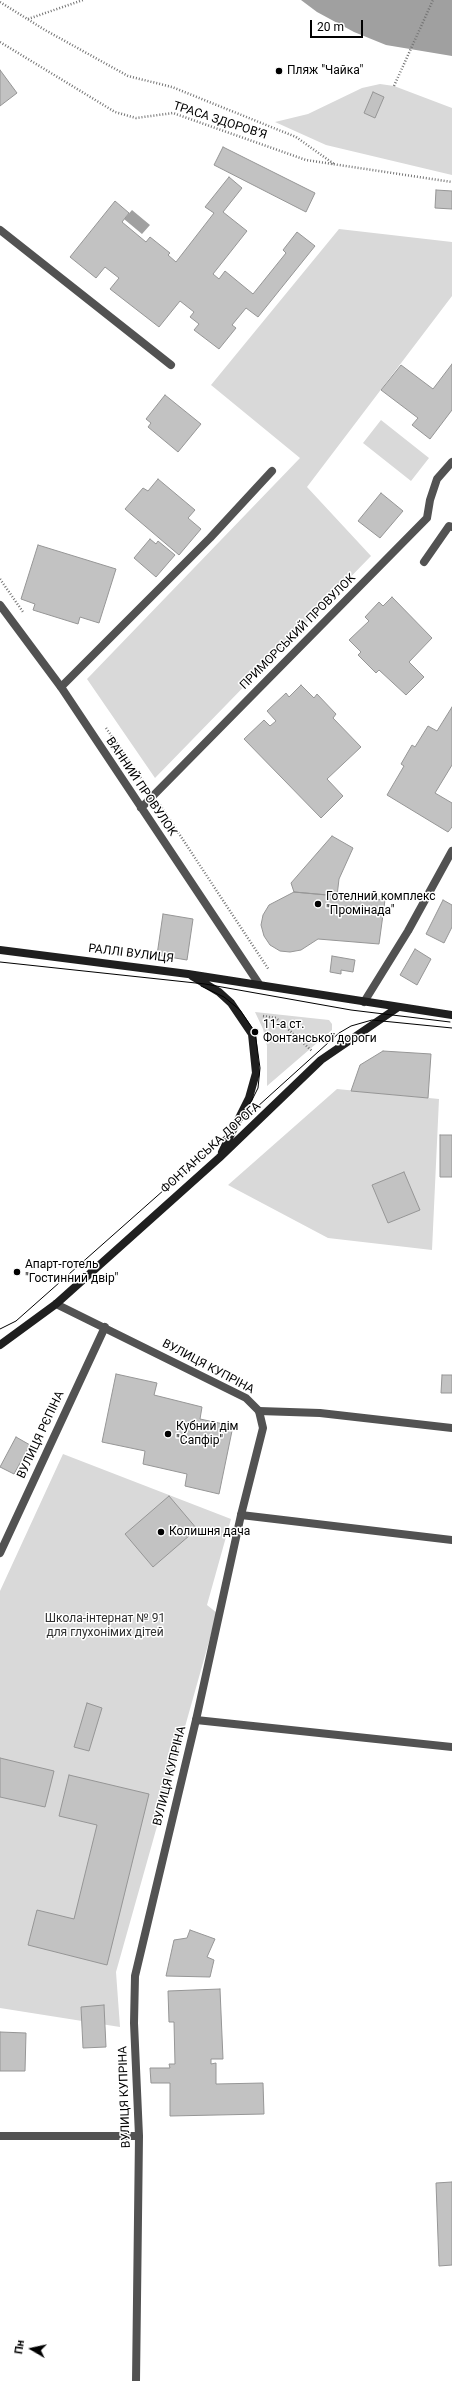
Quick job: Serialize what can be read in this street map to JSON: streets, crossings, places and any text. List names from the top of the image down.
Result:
{
  "streets": {
    "main road": ["РАЛЛІ ВУЛИЦЯ", "ФОНТАНСЬКА ДОРОГА"],
    "street": [
      "ПРИМОРСЬКИЙ ПРОВУЛОК",
      "ВАННИЙ ПРОВУЛОК",
      "ВУЛИЦЯ КУПРІНА",
      "ВУЛИЦЯ РЄПІНА"
    ],
    "path": ["ТРАСА ЗДОРОВ’Я"]
  },
  "crossings": [
    ["ПРИМОРСЬКИЙ ПРОВУЛОК", "ВАННИЙ ПРОВУЛОК"],
    ["ВАННИЙ ПРОВУЛОК", "РАЛЛІ ВУЛИЦЯ"],
    ["РАЛЛІ ВУЛИЦЯ", "ФОНТАНСЬКА ДОРОГА"],
    ["ФОНТАНСЬКА ДОРОГА", "ВУЛИЦЯ КУПРІНА"],
    ["ВУЛИЦЯ КУПРІНА", "ВУЛИЦЯ РЄПІНА"]
  ],
  "parks": ["Школа-інтернат № 91 для глухонімих дітей"],
  "places": [
    "Пляж \"Чайка\"",
    "Готелний комплекс \"Промінада\"",
    "11-а ст. Фонтанської дороги",
    "Апарт-готель \"Гостинний двір\"",
    "Кубний дім \"Сапфір\"",
    "Колишня дача"
  ],
  "scale_bar": "20 m",
  "north": "left"
}
